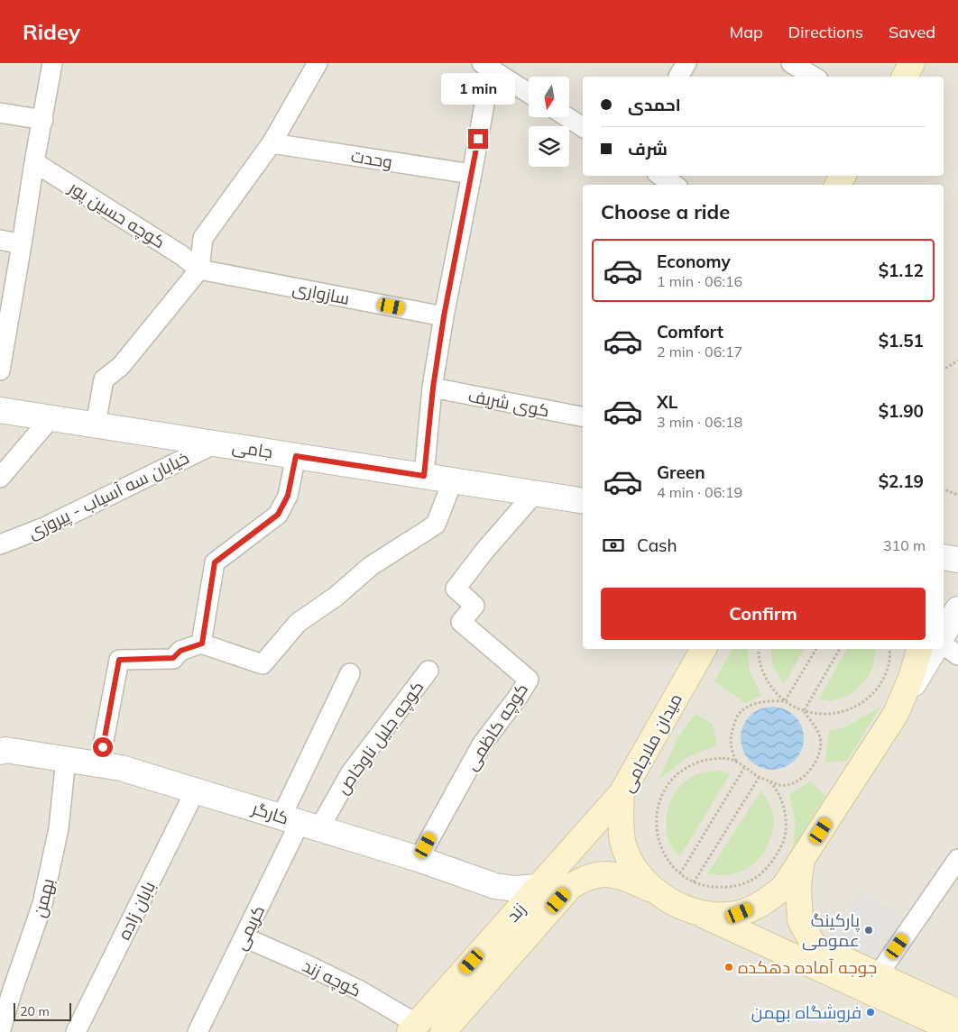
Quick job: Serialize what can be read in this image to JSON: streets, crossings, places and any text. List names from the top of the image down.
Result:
{
  "streets": {
    "main road": ["میدان ملاجامی", "زند"],
    "street": [
      "وحدت",
      "کوچه حسین پور",
      "سازواری",
      "کوی شریف",
      "جامی",
      "خیابان سه آسیاب - پیروزی",
      "کوچه کاظمی",
      "کوچه جلیل ناوخاص",
      "کارگر",
      "بهمن",
      "بابان زاده",
      "کریمی",
      "کوچه زند"
    ]
  },
  "crossings": [
    ["کوچه حسین پور", "سازواری"],
    ["جامی", "خیابان سه آسیاب - پیروزی"],
    ["جامی", "کوچه کاظمی"],
    ["کوچه کاظمی", "کارگر"],
    ["کوچه جلیل ناوخاص", "کارگر"],
    ["کوچه جلیل ناوخاص", "کریمی"],
    ["میدان ملاجامی", "زند"],
    ["کارگر", "بهمن"],
    ["کارگر", "بابان زاده"],
    ["کارگر", "زند"],
    ["کارگر", "کریمی"],
    ["زند", "کوچه زند"],
    ["کریمی", "کوچه زند"]
  ],
  "places": ["پارکینگ عمومی", "جوجه آماده دهکده", "فروشگاه بهمن"],
  "scale_bar": "20 m",
  "north": "bottom",
  "page": {
    "header": "Ridey",
    "nav": ["Map", "Directions", "Saved"],
    "bubble": "1 min",
    "banner": ["احمدی", "شرف"],
    "heading": "Choose a ride",
    "list": [
      {
        "name": "Economy",
        "note": "1 min · 06:16",
        "value": "$1.12"
      },
      {
        "name": "Comfort",
        "note": "2 min · 06:17",
        "value": "$1.51"
      },
      {
        "name": "XL",
        "note": "3 min · 06:18",
        "value": "$1.90"
      },
      {
        "name": "Green",
        "note": "4 min · 06:19",
        "value": "$2.19"
      }
    ],
    "pay": ["Cash", "310 m"],
    "buttons": "Confirm",
    "scale": "20 m"
  }
}
